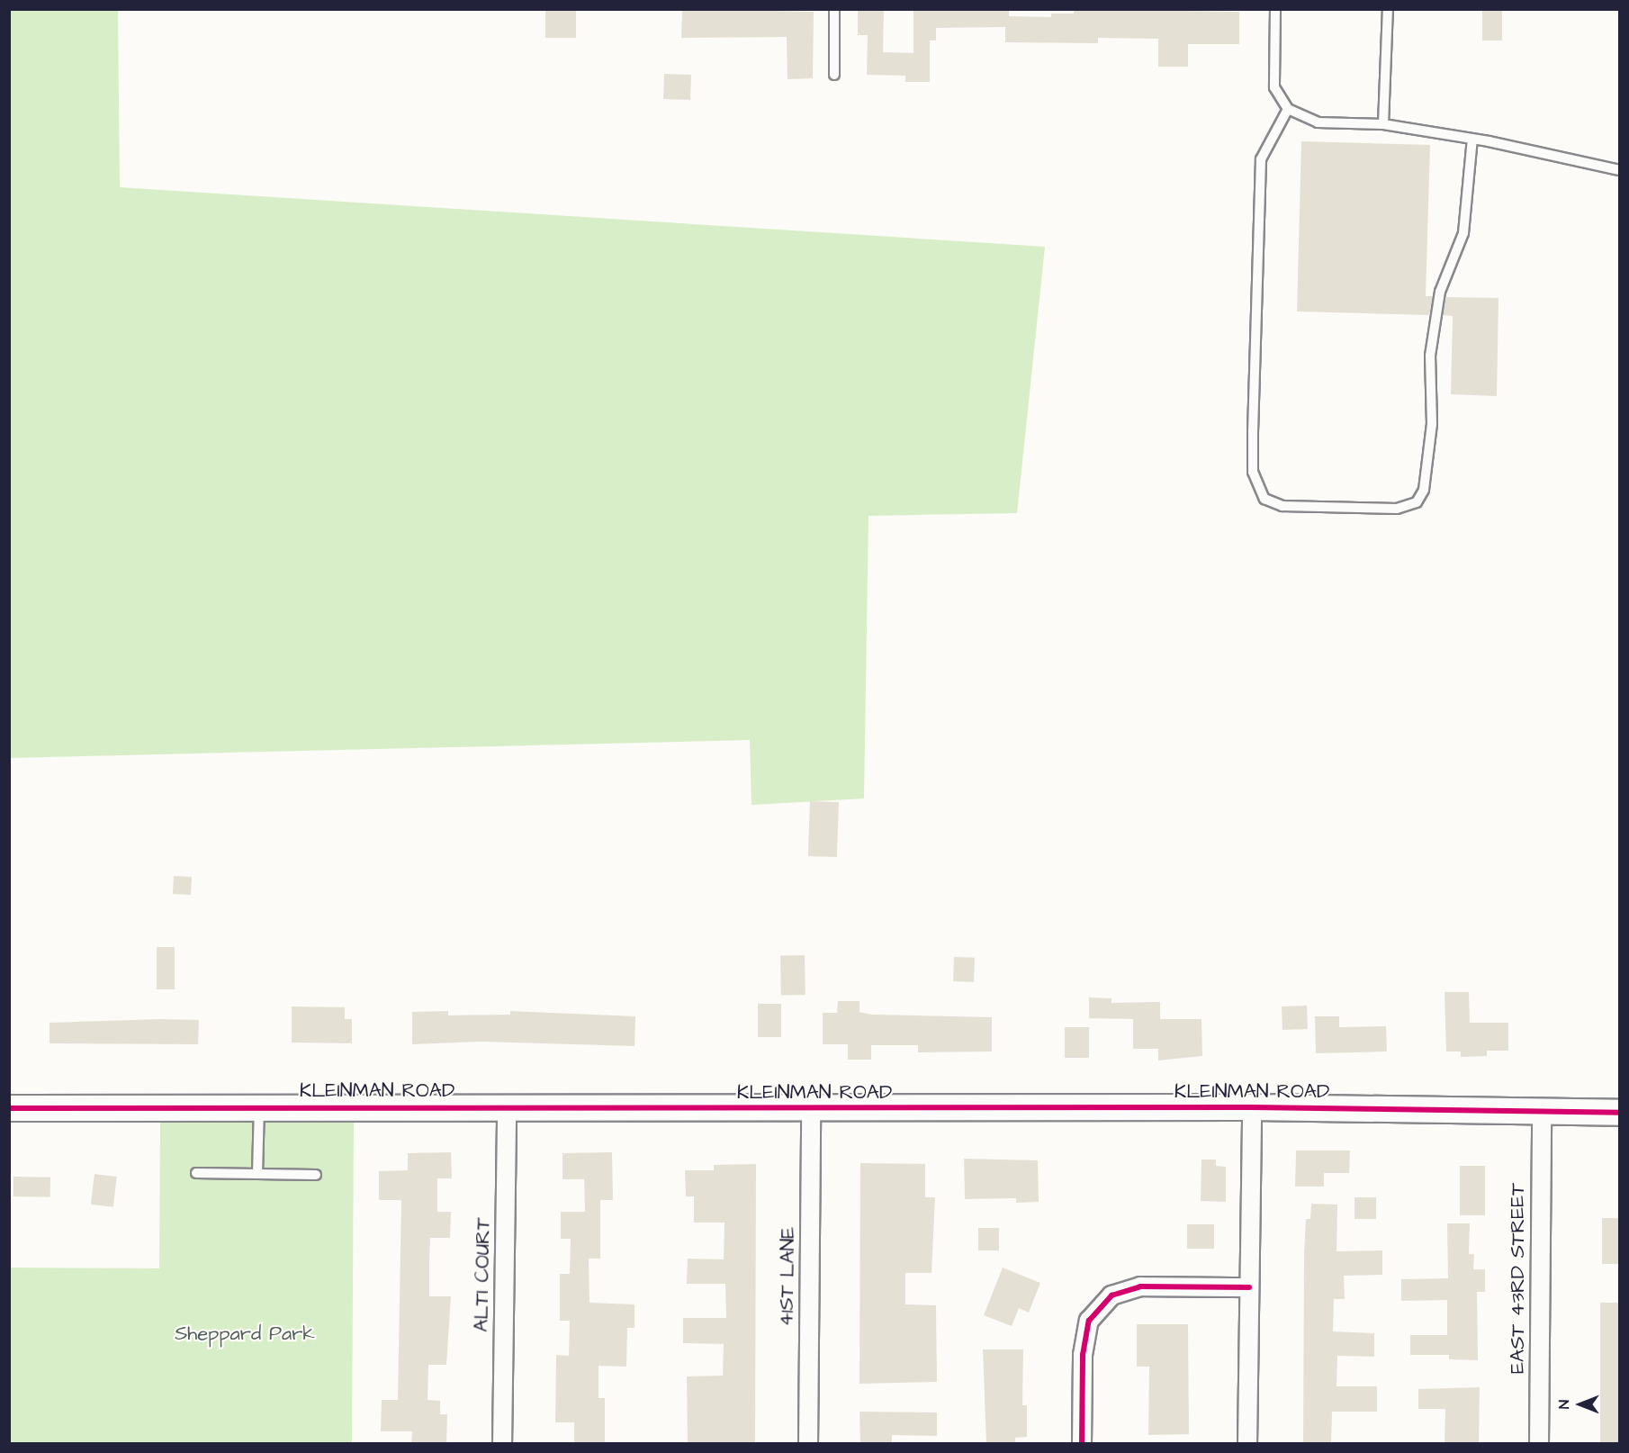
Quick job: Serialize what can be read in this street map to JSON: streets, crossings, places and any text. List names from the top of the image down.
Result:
{
  "streets": {
    "street": [
      "KLEINMAN ROAD",
      "ALTI COURT",
      "41ST LANE",
      "EAST 43RD STREET"
    ]
  },
  "crossings": [
    ["KLEINMAN ROAD", "ALTI COURT"],
    ["KLEINMAN ROAD", "41ST LANE"],
    ["KLEINMAN ROAD", "EAST 43RD STREET"]
  ],
  "parks": ["Sheppard Park"],
  "north": "left"
}
